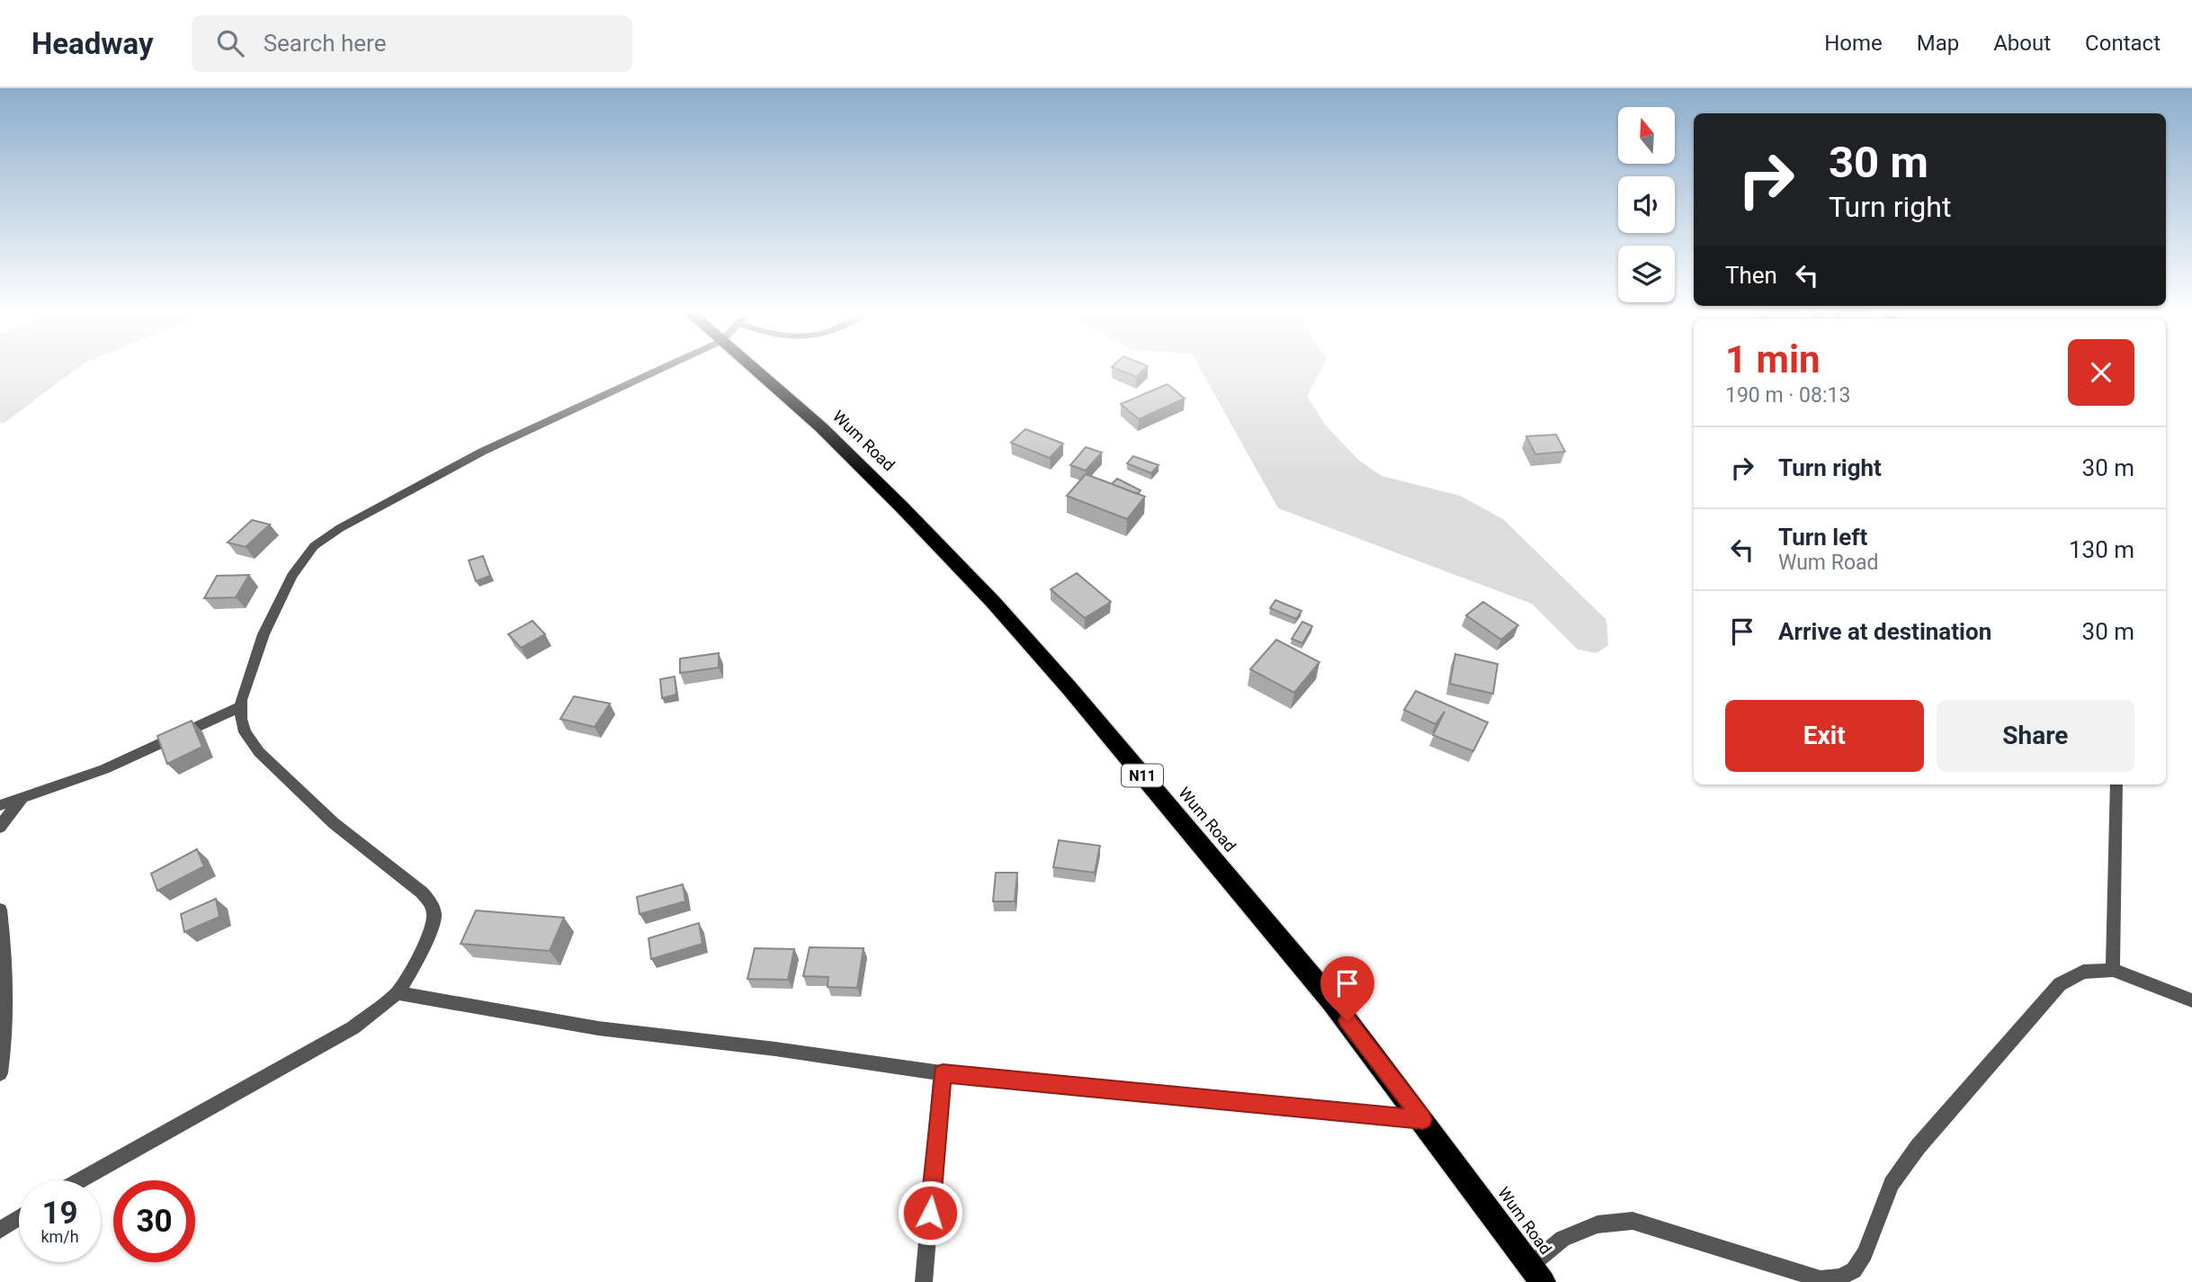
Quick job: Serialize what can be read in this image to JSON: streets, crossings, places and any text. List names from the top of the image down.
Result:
{
  "streets": {
    "highway": ["Wum Road", "N11"]
  },
  "north": "top",
  "page": {
    "header": "Headway",
    "search": "Search here",
    "nav": [
      "Home",
      "Map",
      "About",
      "Contact"
    ],
    "turn": ["30 m", "Turn right"],
    "then": "Then",
    "heading": ["1 min", "190 m · 08:13"],
    "list": [
      {
        "name": "Turn right",
        "value": "30 m"
      },
      {
        "name": "Turn left",
        "note": "Wum Road",
        "value": "130 m"
      },
      {
        "name": "Arrive at destination",
        "value": "30 m"
      }
    ],
    "buttons": ["Exit", "Share"],
    "speed": "19 km/h",
    "limit": "30"
  }
}
